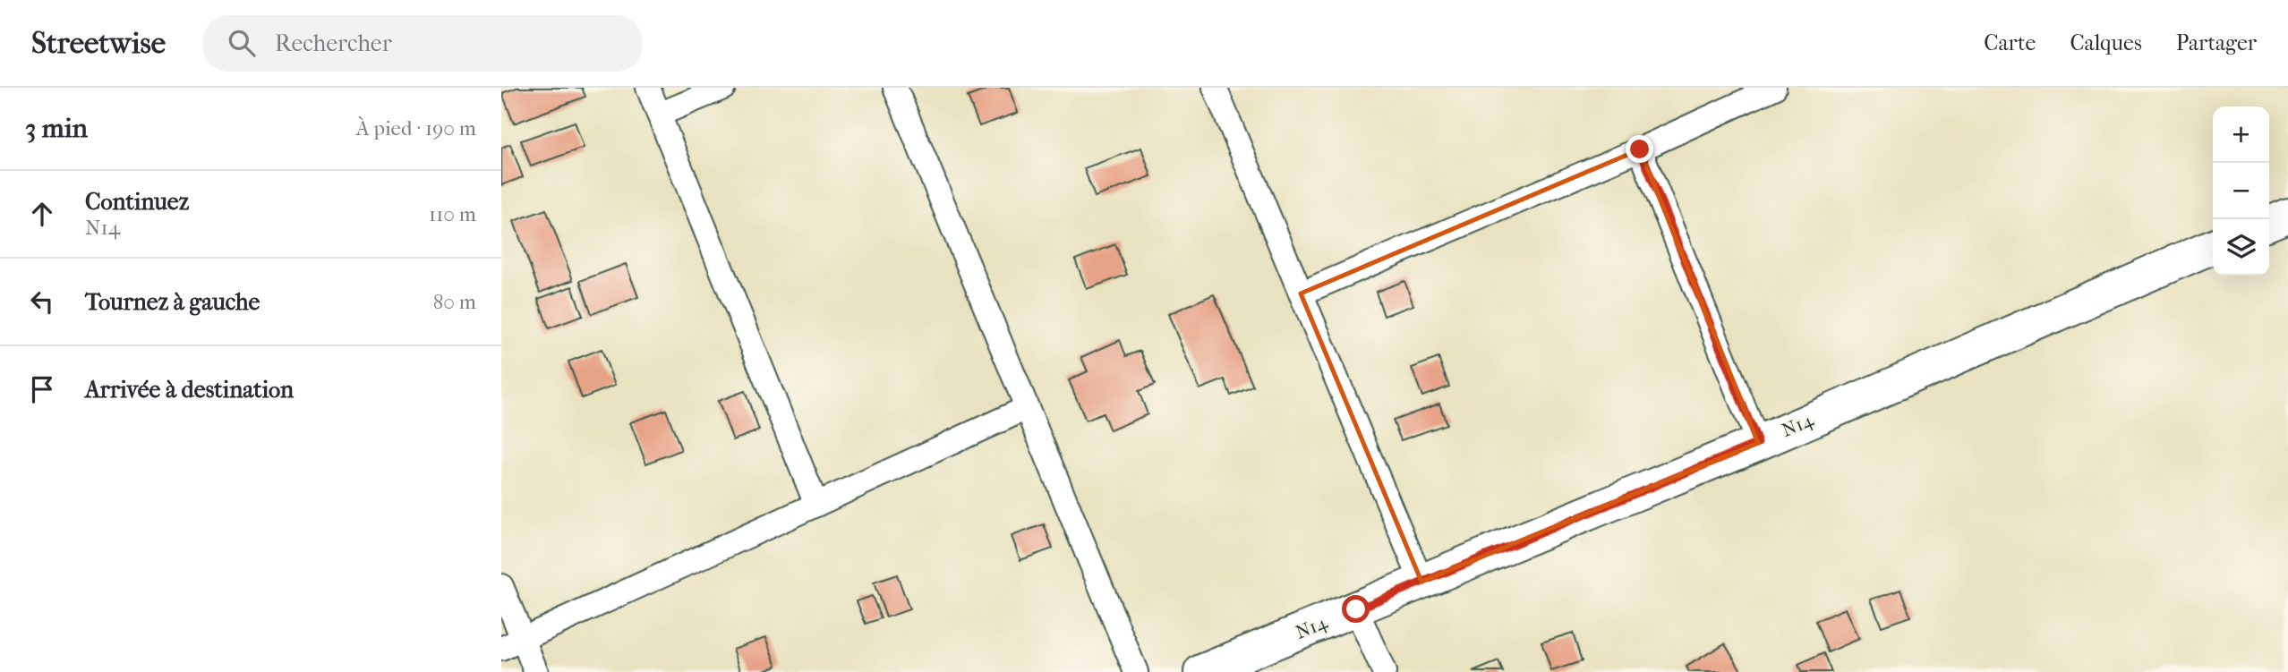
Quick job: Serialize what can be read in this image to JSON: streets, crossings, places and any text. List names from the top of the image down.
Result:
{
  "streets": {
    "main road": ["N14"]
  },
  "page": {
    "header": "Streetwise",
    "search": "Rechercher",
    "nav": ["Carte", "Calques", "Partager"],
    "heading": ["3 min", "À pied · 190 m"],
    "map_buttons": ["+", "−"],
    "list": [
      ["Continuez", "N14", "110 m"],
      ["Tournez à gauche", "80 m"],
      "Arrivée à destination"
    ]
  }
}
